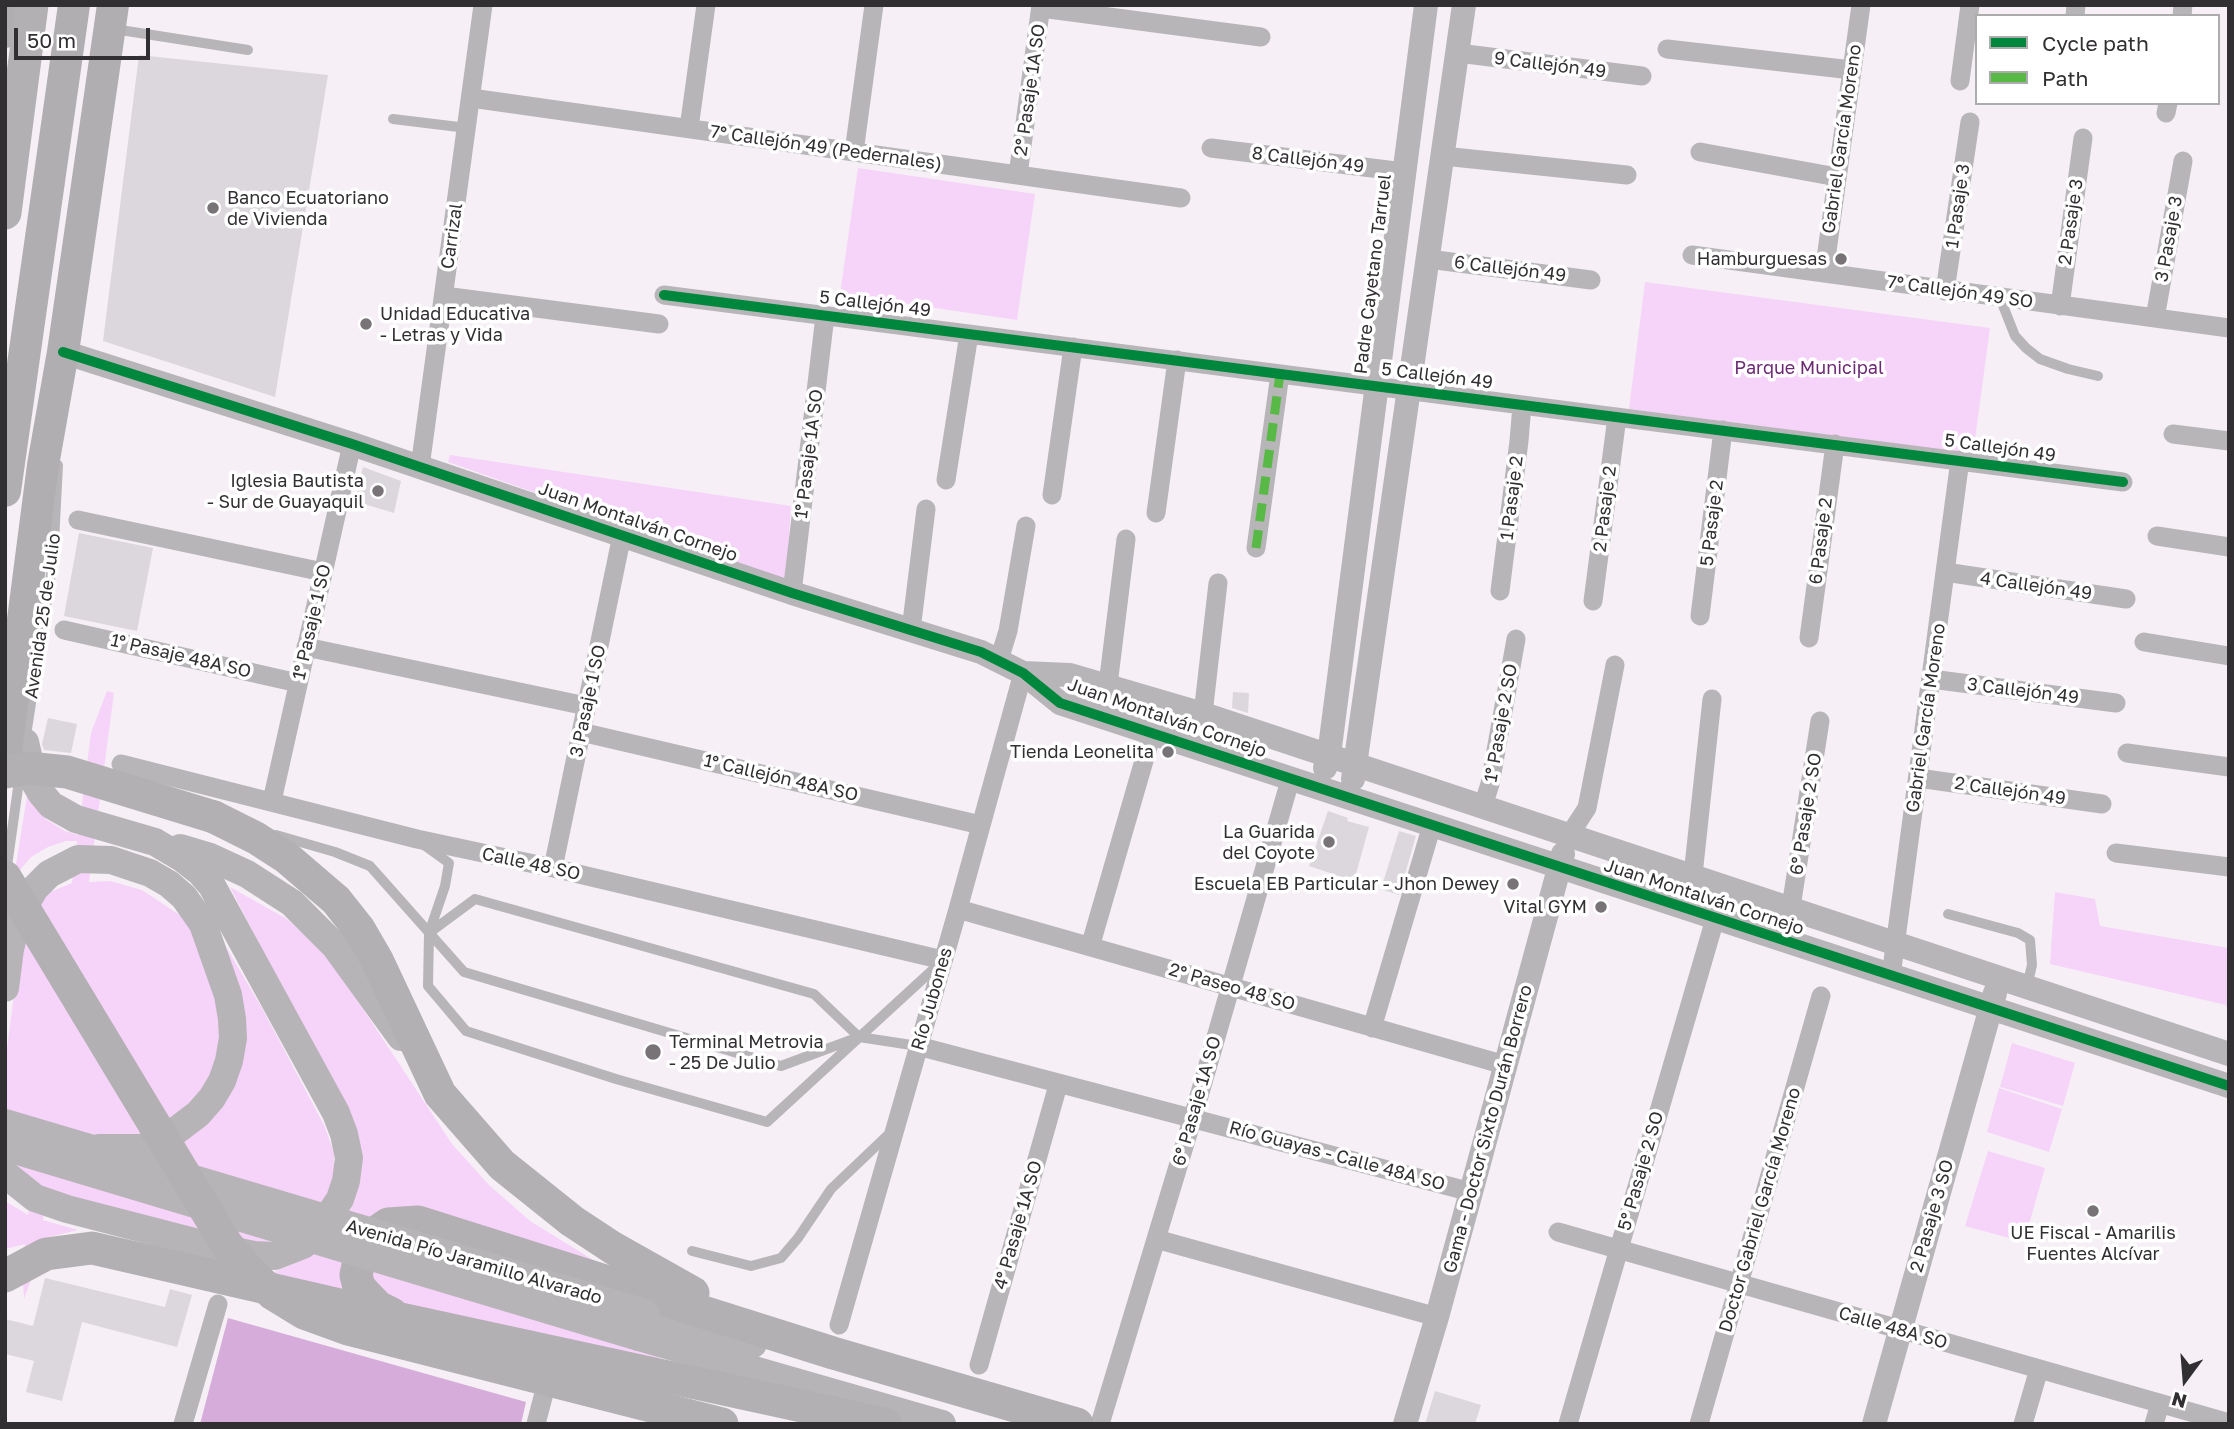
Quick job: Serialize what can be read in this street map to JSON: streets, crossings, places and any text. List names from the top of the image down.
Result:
{
  "streets": {
    "main road": ["Avenida 25 de Julio", "Avenida Pío Jaramillo Alvarado"],
    "street": [
      "9 Callejón 49",
      "2° Pasaje 1A SO",
      "Gabriel García Moreno",
      "7° Callejón 49 (Pedernales)",
      "8 Callejón 49",
      "1 Pasaje 3",
      "2 Pasaje 3",
      "Carrizal",
      "3 Pasaje 3",
      "6 Callejón 49",
      "Padre Cayetano Tarruel",
      "7º Callejón 49 SO",
      "5 Callejón 49",
      "1° Pasaje 1A SO",
      "1 Pasaje 2",
      "2 Pasaje 2",
      "Juan Montalván Cornejo",
      "5 Pasaje 2",
      "6 Pasaje 2",
      "4 Callejón 49",
      "1° Pasaje 1 SO",
      "1° Pasaje 48A SO",
      "3 Callejón 49",
      "3 Pasaje 1 SO",
      "1° Pasaje 2 SO",
      "1° Callejón 48A SO",
      "2 Callejón 49",
      "6° Pasaje 2 SO",
      "Calle 48 SO",
      "2° Paseo 48 SO",
      "Río Jubones",
      "6° Pasaje 1A SO",
      "Gama - Doctor Sixto Durán Borrero",
      "Río Guayas - Calle 48A SO",
      "5° Pasaje 2 SO",
      "Doctor Gabriel García Moreno",
      "2 Pasaje 3 SO",
      "4° Pasaje 1A SO",
      "Calle 48A SO"
    ]
  },
  "crossings": [
    ["2° Pasaje 1A SO", "7° Callejón 49 (Pedernales)"],
    ["Gabriel García Moreno", "7º Callejón 49 SO"],
    ["Gabriel García Moreno", "5 Callejón 49"],
    ["Gabriel García Moreno", "Juan Montalván Cornejo"],
    ["Gabriel García Moreno", "4 Callejón 49"],
    ["Gabriel García Moreno", "3 Callejón 49"],
    ["Gabriel García Moreno", "2 Callejón 49"],
    ["7° Callejón 49 (Pedernales)", "Carrizal"],
    ["8 Callejón 49", "Padre Cayetano Tarruel"],
    ["1 Pasaje 3", "7º Callejón 49 SO"],
    ["2 Pasaje 3", "7º Callejón 49 SO"],
    ["Carrizal", "Juan Montalván Cornejo"],
    ["3 Pasaje 3", "7º Callejón 49 SO"],
    ["Padre Cayetano Tarruel", "5 Callejón 49"],
    ["Padre Cayetano Tarruel", "Juan Montalván Cornejo"],
    ["5 Callejón 49", "1° Pasaje 1A SO"],
    ["5 Callejón 49", "1 Pasaje 2"],
    ["5 Callejón 49", "2 Pasaje 2"],
    ["5 Callejón 49", "5 Pasaje 2"],
    ["5 Callejón 49", "6 Pasaje 2"],
    ["1° Pasaje 1A SO", "Juan Montalván Cornejo"],
    ["Juan Montalván Cornejo", "Avenida 25 de Julio"],
    ["Juan Montalván Cornejo", "1° Pasaje 1 SO"],
    ["Juan Montalván Cornejo", "3 Pasaje 1 SO"],
    ["Juan Montalván Cornejo", "1° Pasaje 2 SO"],
    ["Juan Montalván Cornejo", "6° Pasaje 2 SO"],
    ["Juan Montalván Cornejo", "Río Jubones"],
    ["Juan Montalván Cornejo", "6° Pasaje 1A SO"],
    ["Juan Montalván Cornejo", "Gama - Doctor Sixto Durán Borrero"],
    ["Juan Montalván Cornejo", "5° Pasaje 2 SO"],
    ["Juan Montalván Cornejo", "2 Pasaje 3 SO"],
    ["1° Pasaje 1 SO", "1° Pasaje 48A SO"],
    ["1° Pasaje 1 SO", "Calle 48 SO"],
    ["3 Pasaje 1 SO", "1° Callejón 48A SO"],
    ["3 Pasaje 1 SO", "Calle 48 SO"],
    ["1° Callejón 48A SO", "Río Jubones"],
    ["Calle 48 SO", "Río Jubones"],
    ["2° Paseo 48 SO", "Río Jubones"],
    ["2° Paseo 48 SO", "6° Pasaje 1A SO"],
    ["2° Paseo 48 SO", "Gama - Doctor Sixto Durán Borrero"],
    ["Río Jubones", "Río Guayas - Calle 48A SO"],
    ["6° Pasaje 1A SO", "Río Guayas - Calle 48A SO"],
    ["Gama - Doctor Sixto Durán Borrero", "Río Guayas - Calle 48A SO"],
    ["Río Guayas - Calle 48A SO", "4° Pasaje 1A SO"],
    ["5° Pasaje 2 SO", "Calle 48A SO"],
    ["Doctor Gabriel García Moreno", "Calle 48A SO"],
    ["2 Pasaje 3 SO", "Calle 48A SO"]
  ],
  "parks": ["Parque Municipal"],
  "places": [
    "Banco Ecuatoriano de Vivienda",
    "Hamburguesas",
    "Unidad Educativa - Letras y Vida",
    "Iglesia Bautista - Sur de Guayaquil",
    "Tienda Leonelita",
    "La Guarida del Coyote",
    "Escuela EB Particular - Jhon Dewey",
    "Vital GYM",
    "Terminal Metrovia - 25 De Julio",
    "UE Fiscal - Amarilis Fuentes Alcívar"
  ],
  "legend": ["Cycle path", "Path"],
  "scale_bar": "50 m",
  "north": "bottom"
}
